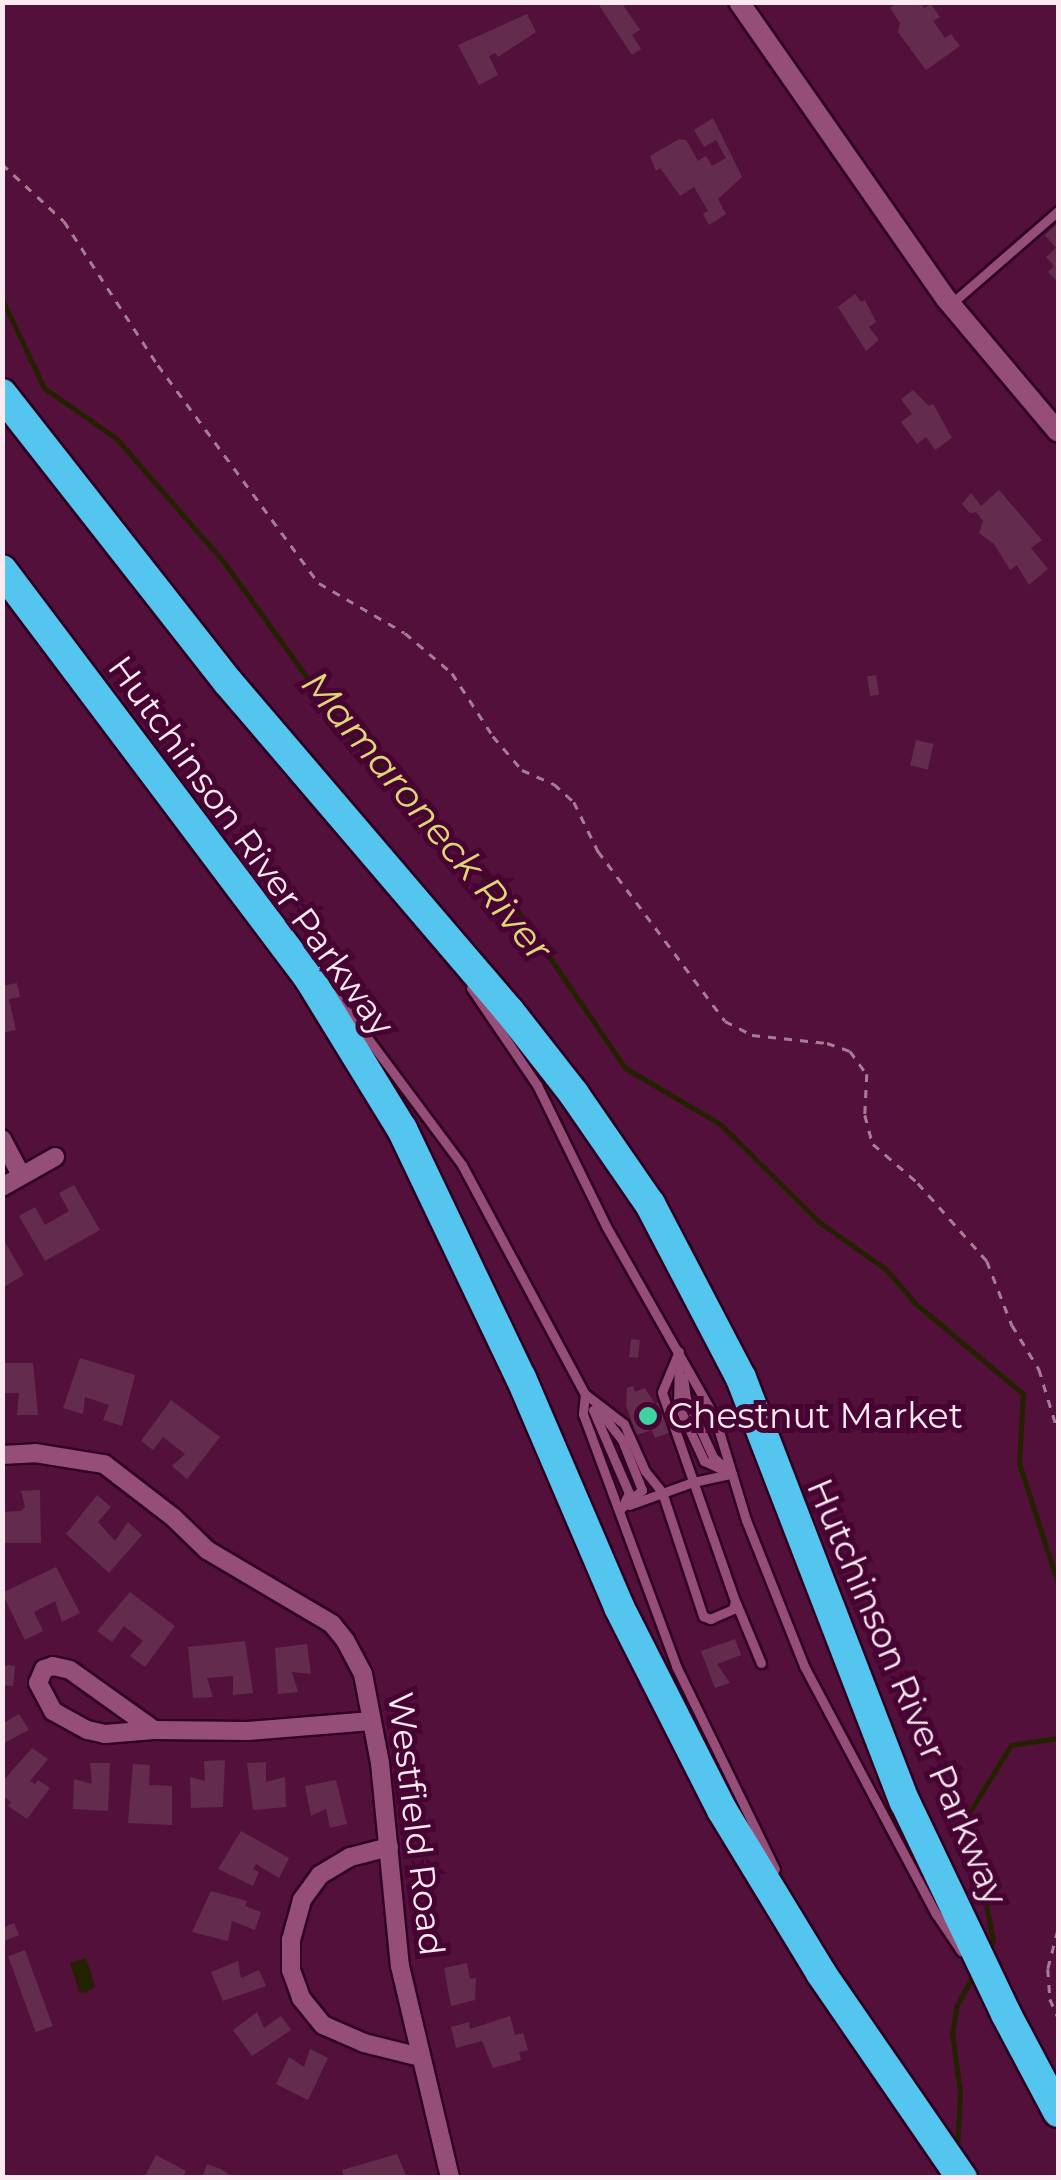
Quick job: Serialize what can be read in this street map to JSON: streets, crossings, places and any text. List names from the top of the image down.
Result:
{
  "streets": {
    "highway": ["Hutchinson River Parkway"],
    "street": ["Westfield Road"]
  },
  "water": ["Mamaroneck River"],
  "places": ["Chestnut Market"]
}
